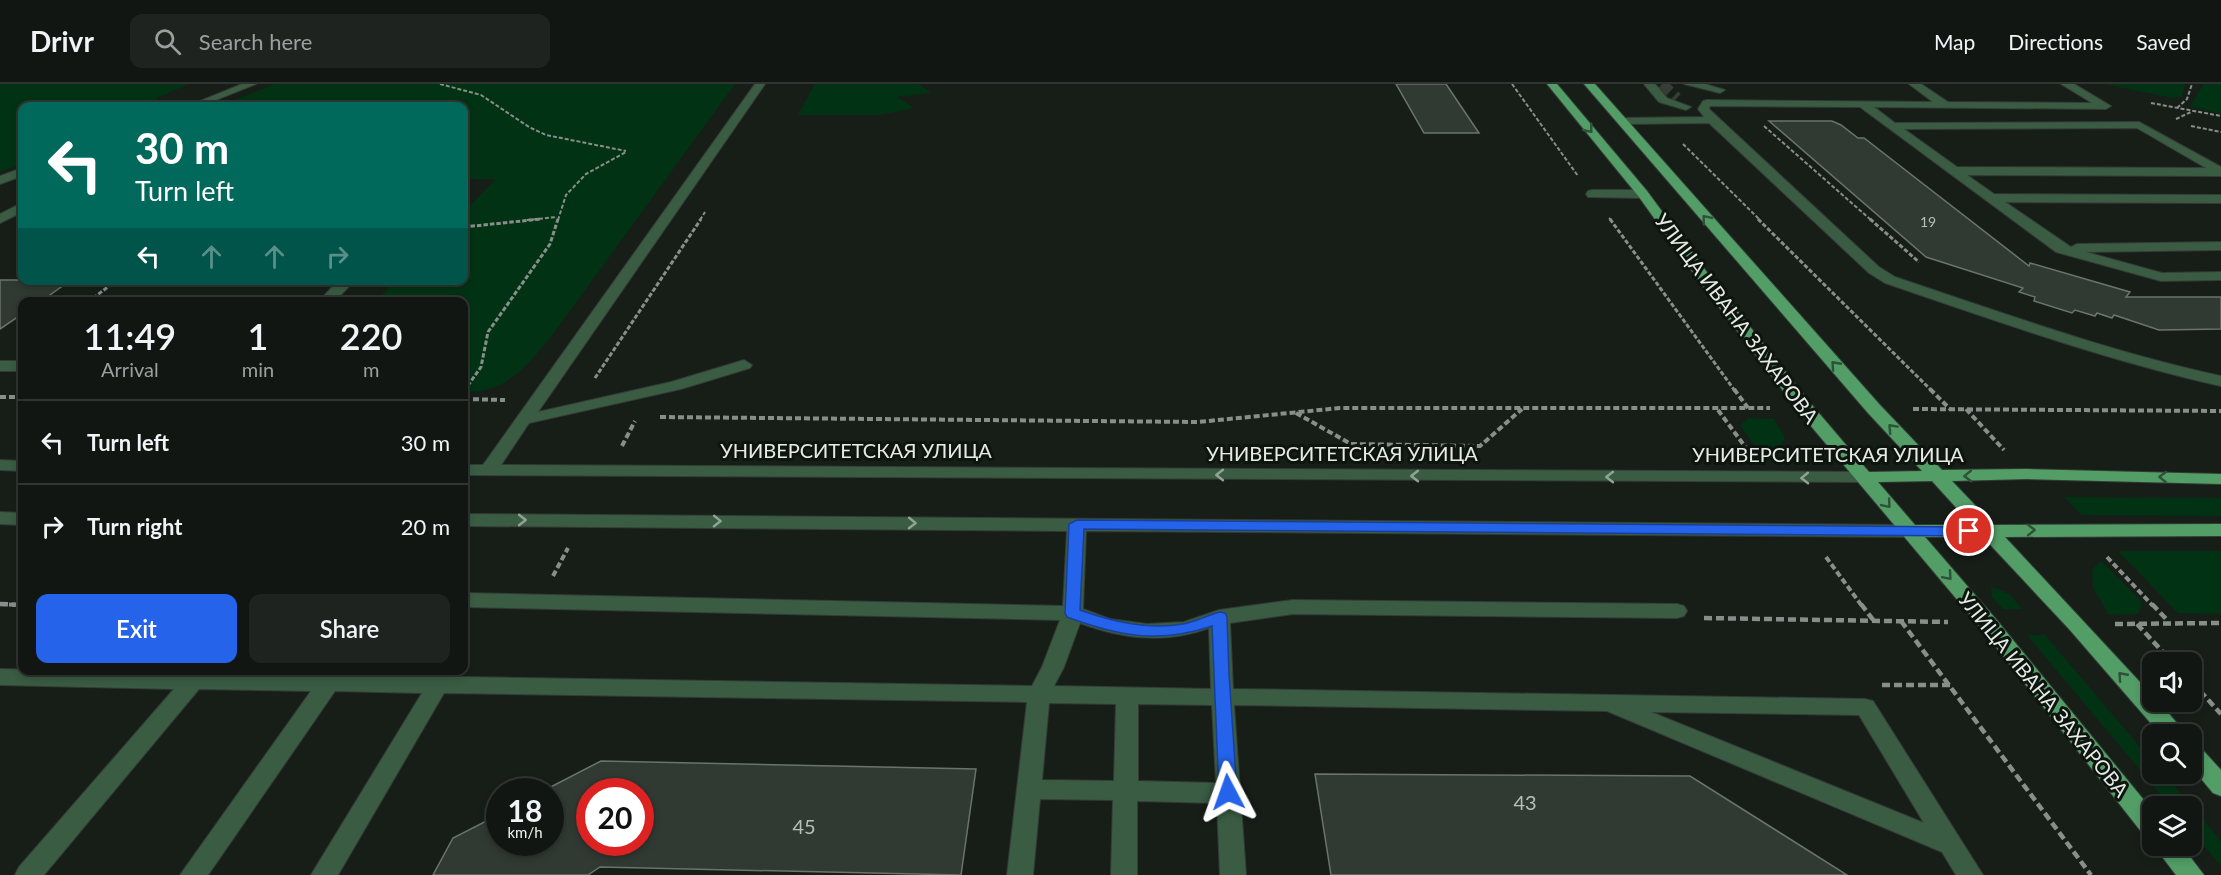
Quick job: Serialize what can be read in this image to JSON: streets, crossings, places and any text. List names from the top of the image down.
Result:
{
  "streets": {
    "main road": ["УЛИЦА ИВАНА ЗАХАРОВА", "УНИВЕРСИТЕТСКАЯ УЛИЦА"]
  },
  "crossings": [
    ["УЛИЦА ИВАНА ЗАХАРОВА", "УНИВЕРСИТЕТСКАЯ УЛИЦА"]
  ],
  "house_numbers": ["19", "43", "45"],
  "page": {
    "header": "Drivr",
    "search": "Search here",
    "nav": ["Map", "Directions", "Saved"],
    "turn": ["30 m", "Turn left"],
    "eta": [
      "11:49",
      "Arrival",
      "1",
      "min",
      "220",
      "m"
    ],
    "list": [
      {
        "name": "Turn left",
        "value": "30 m"
      },
      {
        "name": "Turn right",
        "value": "20 m"
      }
    ],
    "buttons": ["Exit", "Share"],
    "speed": "18 km/h",
    "limit": "20"
  }
}
